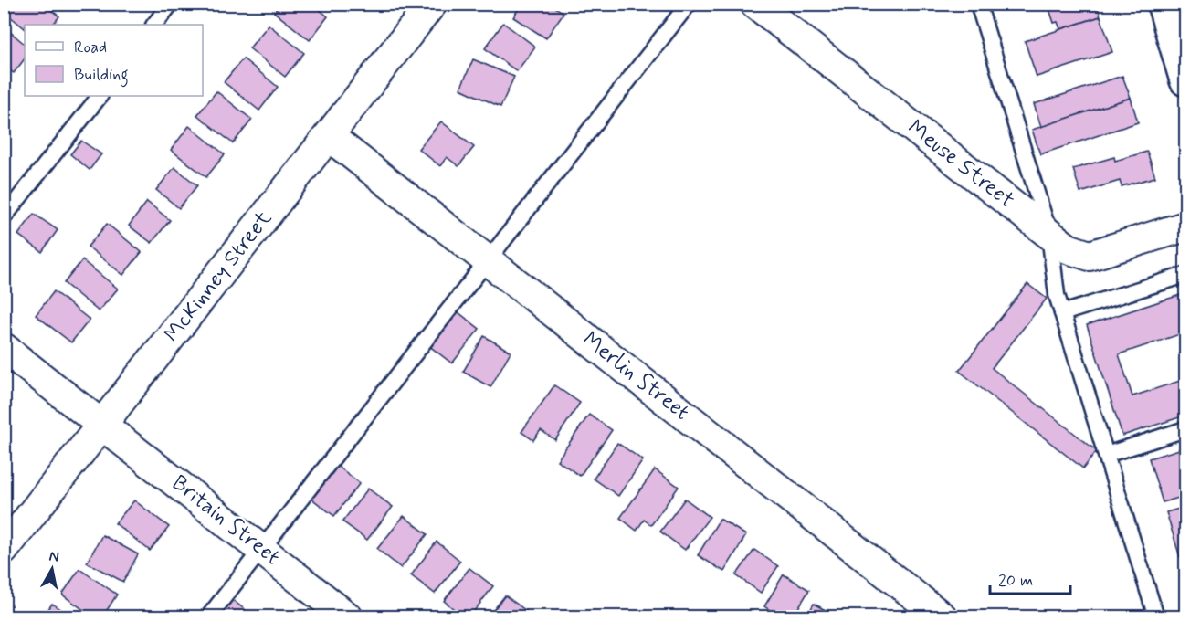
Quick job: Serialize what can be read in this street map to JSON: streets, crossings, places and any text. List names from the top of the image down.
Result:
{
  "streets": {
    "street": [
      "Meuse Street",
      "McKinney Street",
      "Merlin Street",
      "Britain Street"
    ]
  },
  "crossings": [
    ["McKinney Street", "Merlin Street"],
    ["McKinney Street", "Britain Street"]
  ],
  "legend": ["Road", "Building"],
  "scale_bar": "20 m",
  "north": "top"
}
